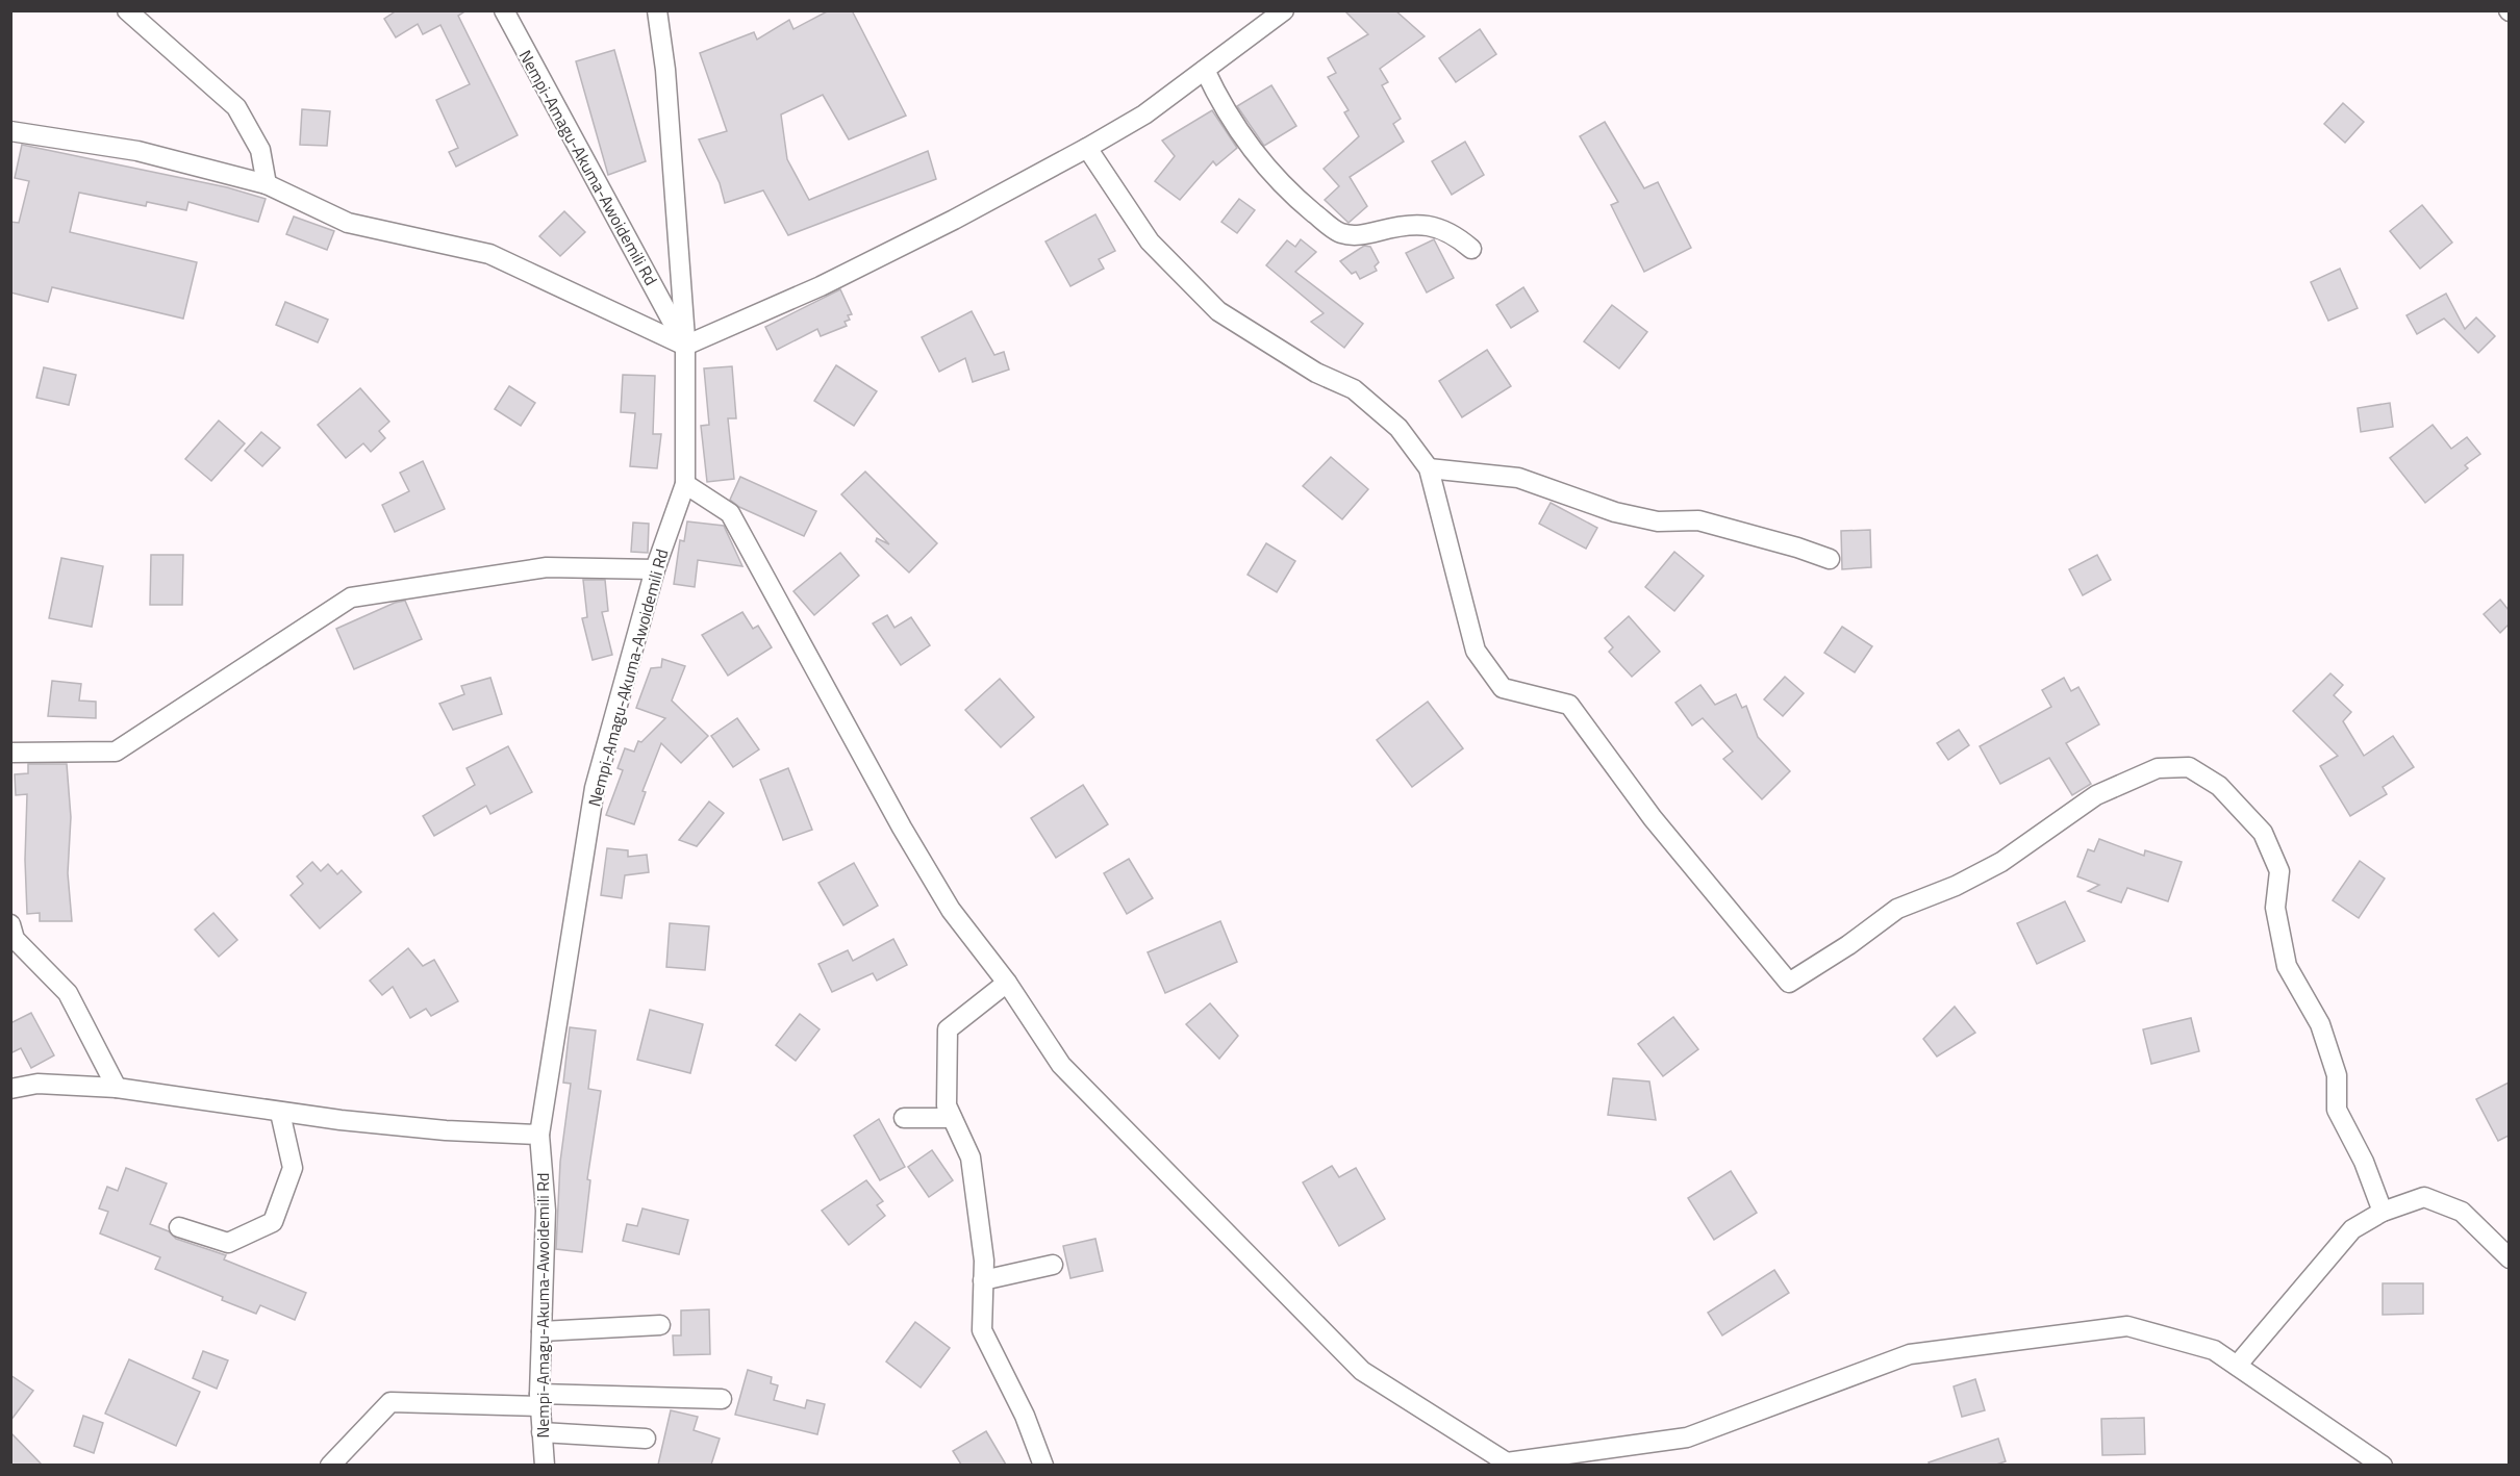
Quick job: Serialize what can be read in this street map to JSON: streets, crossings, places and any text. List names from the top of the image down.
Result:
{
  "streets": {
    "street": ["Nempi-Amagu-Akuma-Awoidemili Rd"]
  }
}
